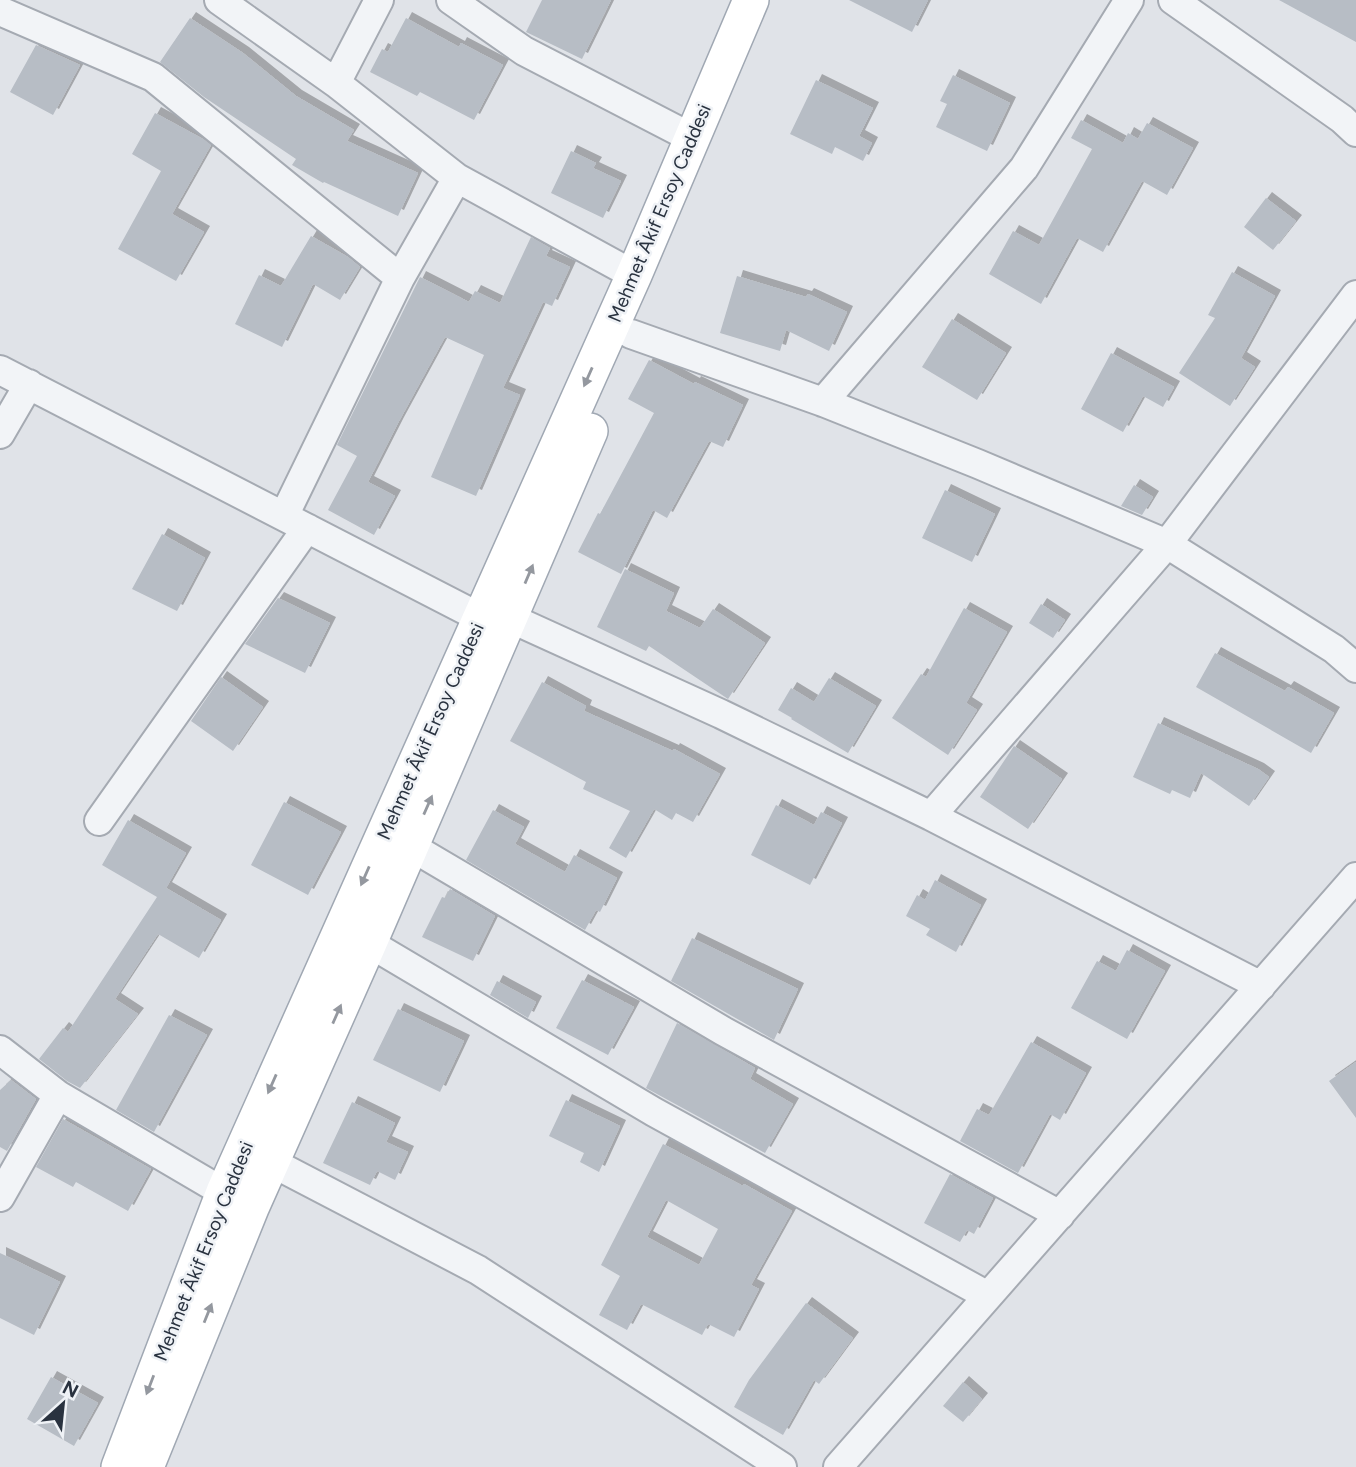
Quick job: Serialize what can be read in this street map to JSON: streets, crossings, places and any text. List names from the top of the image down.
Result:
{
  "streets": {
    "main road": ["Mehmet Âkif Ersoy Caddesi"]
  },
  "north": "top right"
}
